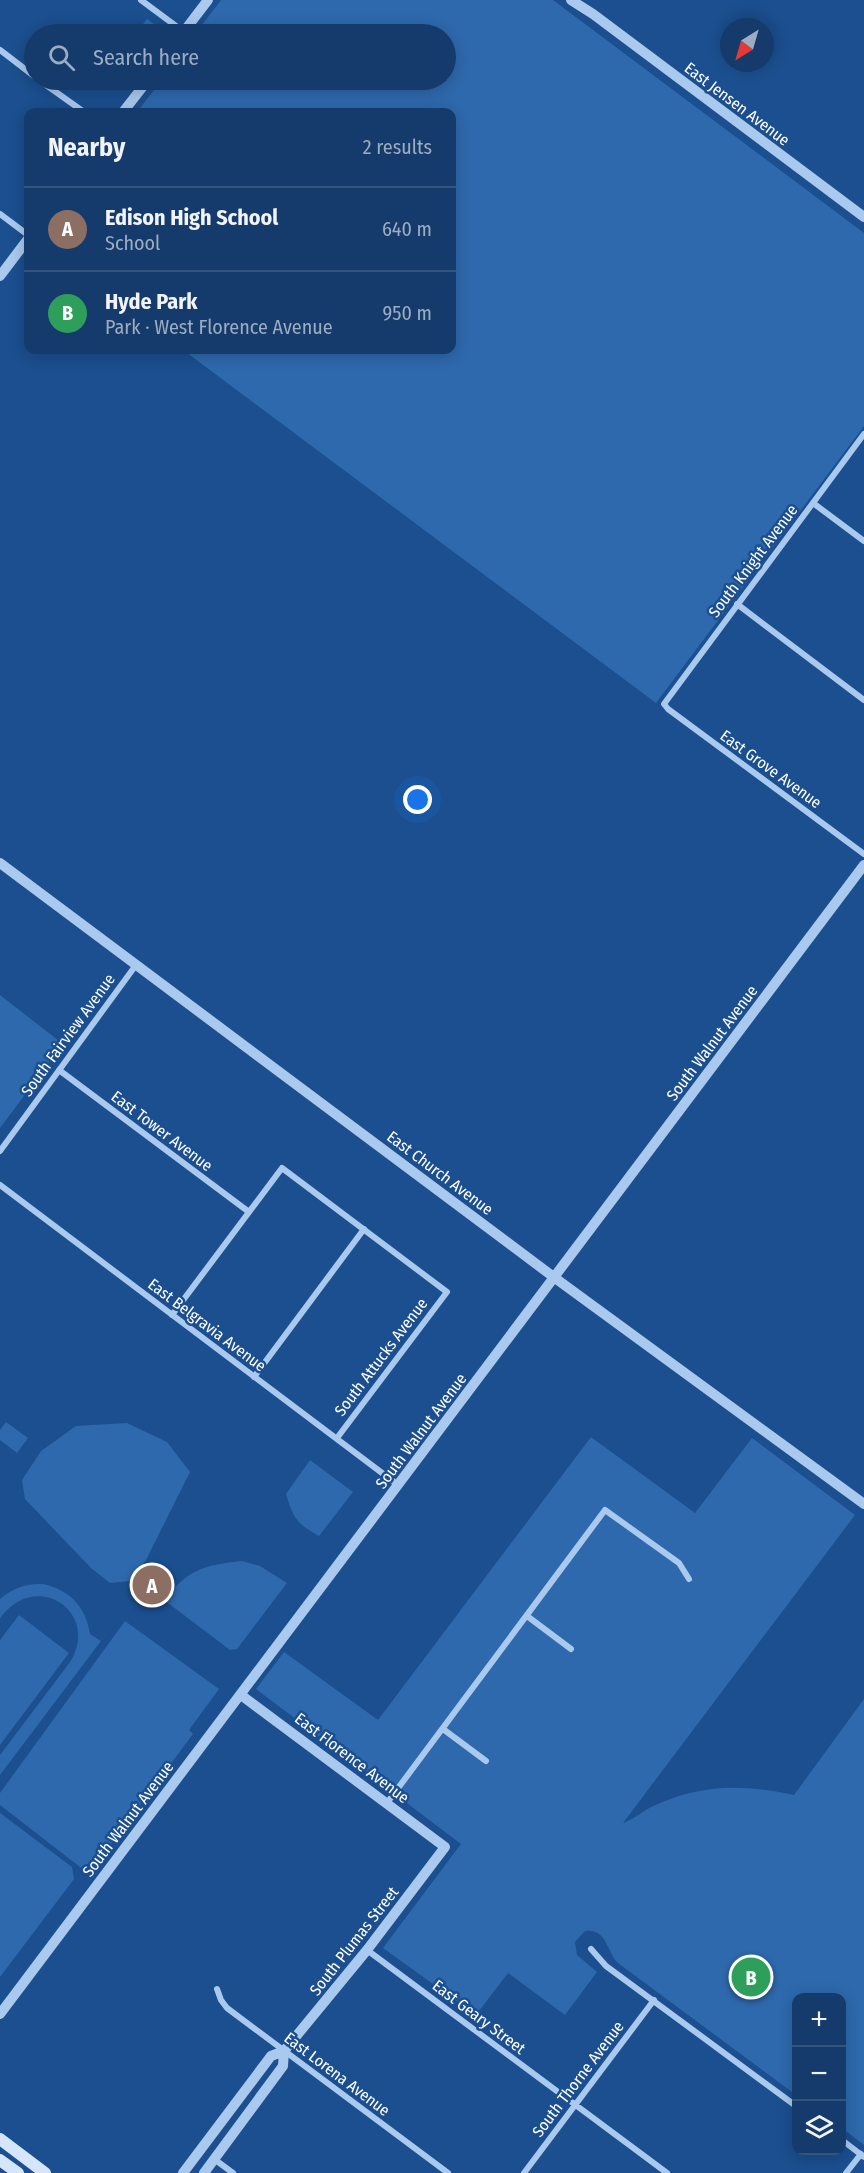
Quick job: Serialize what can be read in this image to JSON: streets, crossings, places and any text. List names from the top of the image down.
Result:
{
  "streets": {
    "street": [
      "East Jensen Avenue",
      "South Knight Avenue",
      "East Grove Avenue",
      "South Fairview Avenue",
      "South Walnut Avenue",
      "East Tower Avenue",
      "East Church Avenue",
      "East Belgravia Avenue",
      "South Attucks Avenue",
      "East Florence Avenue",
      "South Plumas Street",
      "East Geary Street",
      "East Lorena Avenue",
      "South Thorne Avenue"
    ]
  },
  "crossings": [
    ["South Knight Avenue", "East Grove Avenue"],
    ["South Fairview Avenue", "East Tower Avenue"],
    ["South Fairview Avenue", "East Church Avenue"],
    ["South Walnut Avenue", "East Church Avenue"],
    ["South Walnut Avenue", "East Belgravia Avenue"],
    ["South Walnut Avenue", "East Florence Avenue"],
    ["East Belgravia Avenue", "South Attucks Avenue"],
    ["East Florence Avenue", "South Plumas Street"],
    ["South Plumas Street", "East Geary Street"],
    ["South Plumas Street", "East Lorena Avenue"],
    ["East Geary Street", "South Thorne Avenue"]
  ],
  "north": "bottom left",
  "page": {
    "search": "Search here",
    "heading": ["Nearby", "2 results"],
    "list": [
      {
        "mark": "A",
        "name": "Edison High School",
        "note": "School",
        "value": "640 m"
      },
      {
        "mark": "B",
        "name": "Hyde Park",
        "note": "Park · West Florence Avenue",
        "value": "950 m"
      }
    ],
    "pins": ["A", "B"],
    "map_buttons": ["+", "−"]
  }
}
